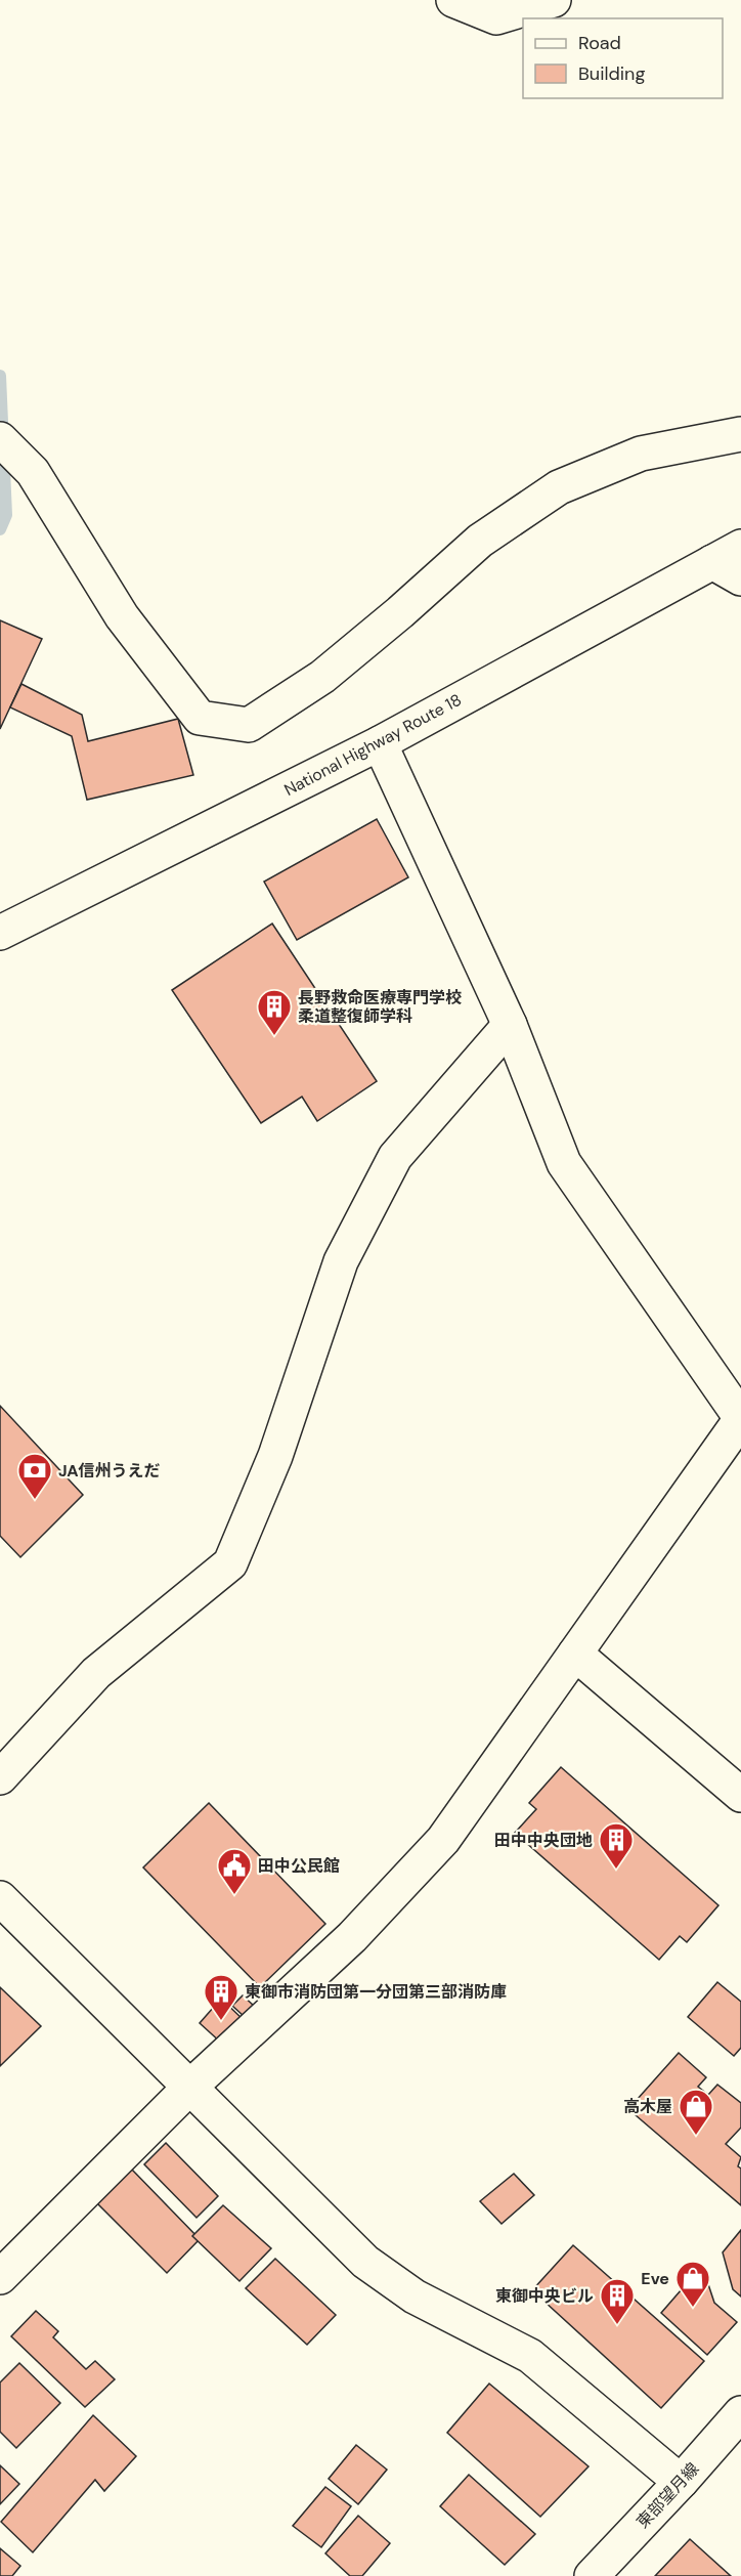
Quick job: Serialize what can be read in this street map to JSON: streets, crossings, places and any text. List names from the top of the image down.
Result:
{
  "streets": {
    "main road": ["National Highway Route 18", "東部望月線"]
  },
  "places": {
    "building": [
      "長野救命医療専門学校 柔道整復師学科",
      "田中中央団地",
      "東御市消防団第一分団第三部消防庫",
      "東御中央ビル"
    ],
    "bank": ["JA信州うえだ"],
    "public building": ["田中公民館"],
    "shop": ["高木屋", "Eve"]
  },
  "legend": ["Road", "Building"]
}
